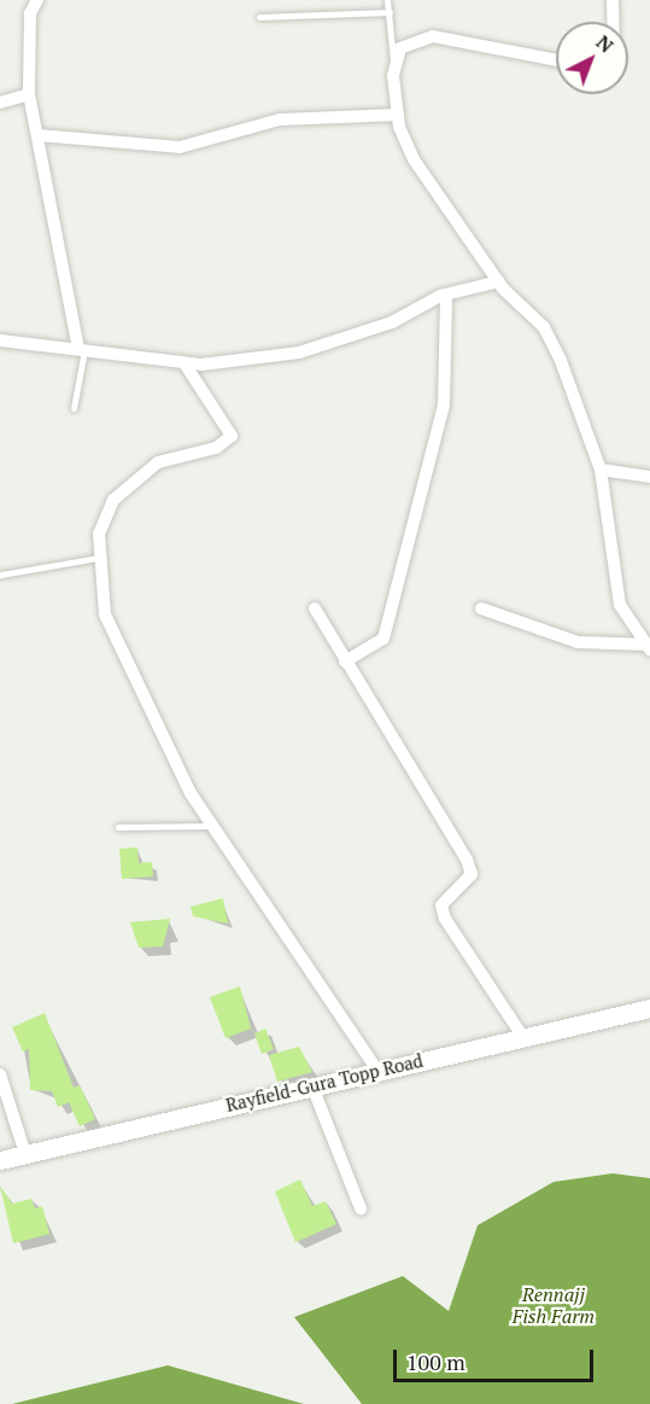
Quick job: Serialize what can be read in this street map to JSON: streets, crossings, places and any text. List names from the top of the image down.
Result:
{
  "streets": {
    "street": ["Rayfield-Gura Topp Road"]
  },
  "water": ["Rennajj Fish Farm"],
  "scale_bar": "100 m",
  "north": "top right"
}
